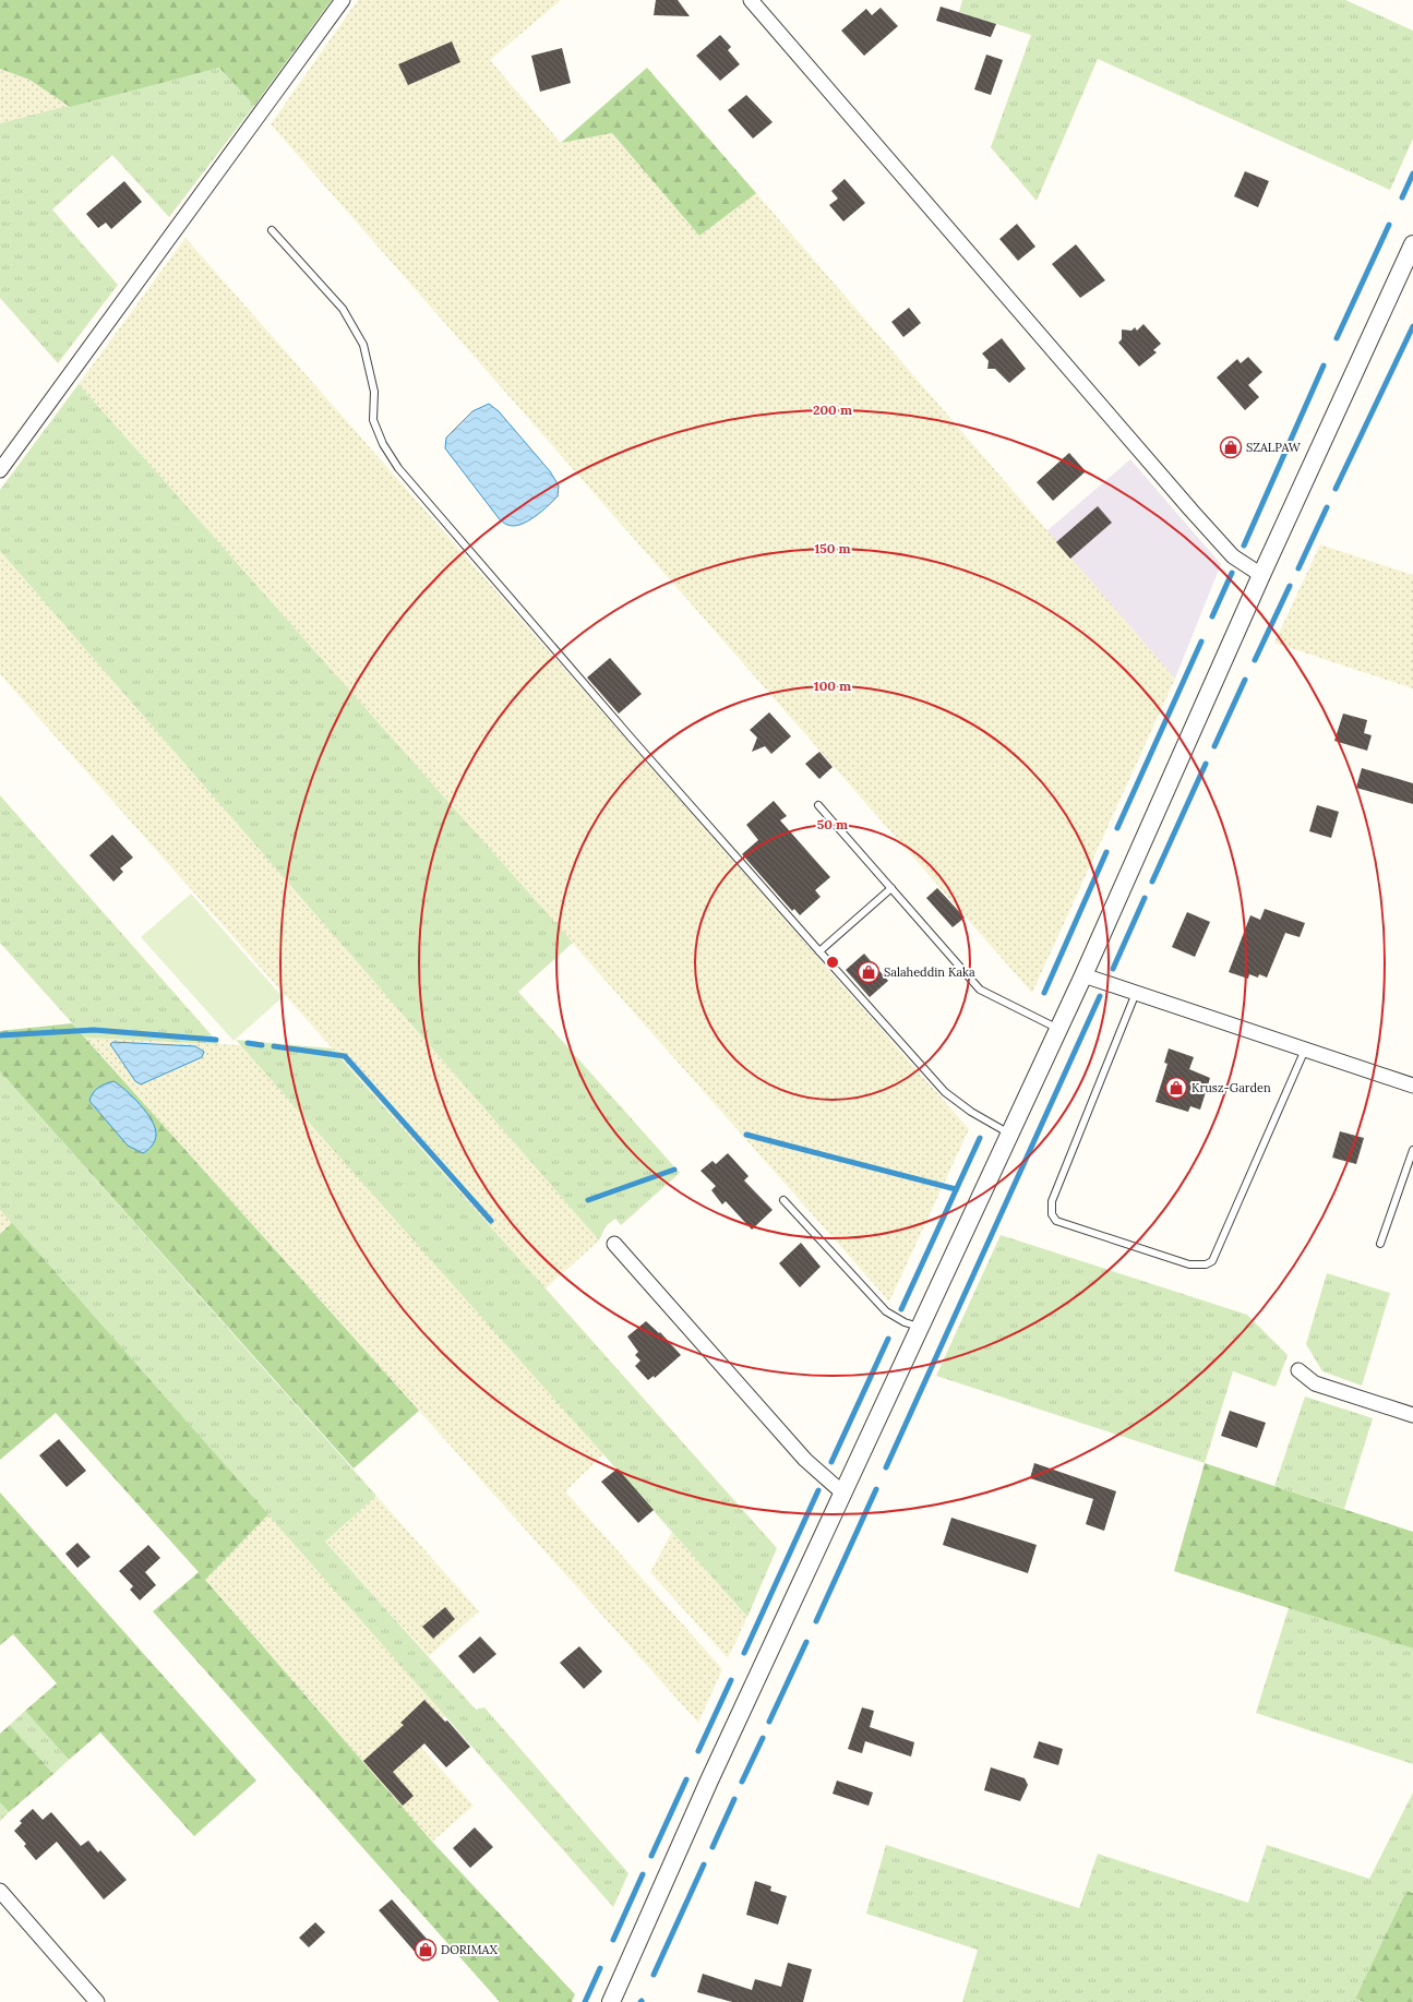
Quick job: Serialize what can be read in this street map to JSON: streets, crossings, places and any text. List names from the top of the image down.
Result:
{
  "places": {
    "shop": [
      "SZALPAW",
      "Salaheddin Kaka",
      "Krusz-Garden",
      "DORIMAX"
    ]
  },
  "rings": [
    "200 m",
    "150 m",
    "100 m",
    "50 m"
  ]
}
